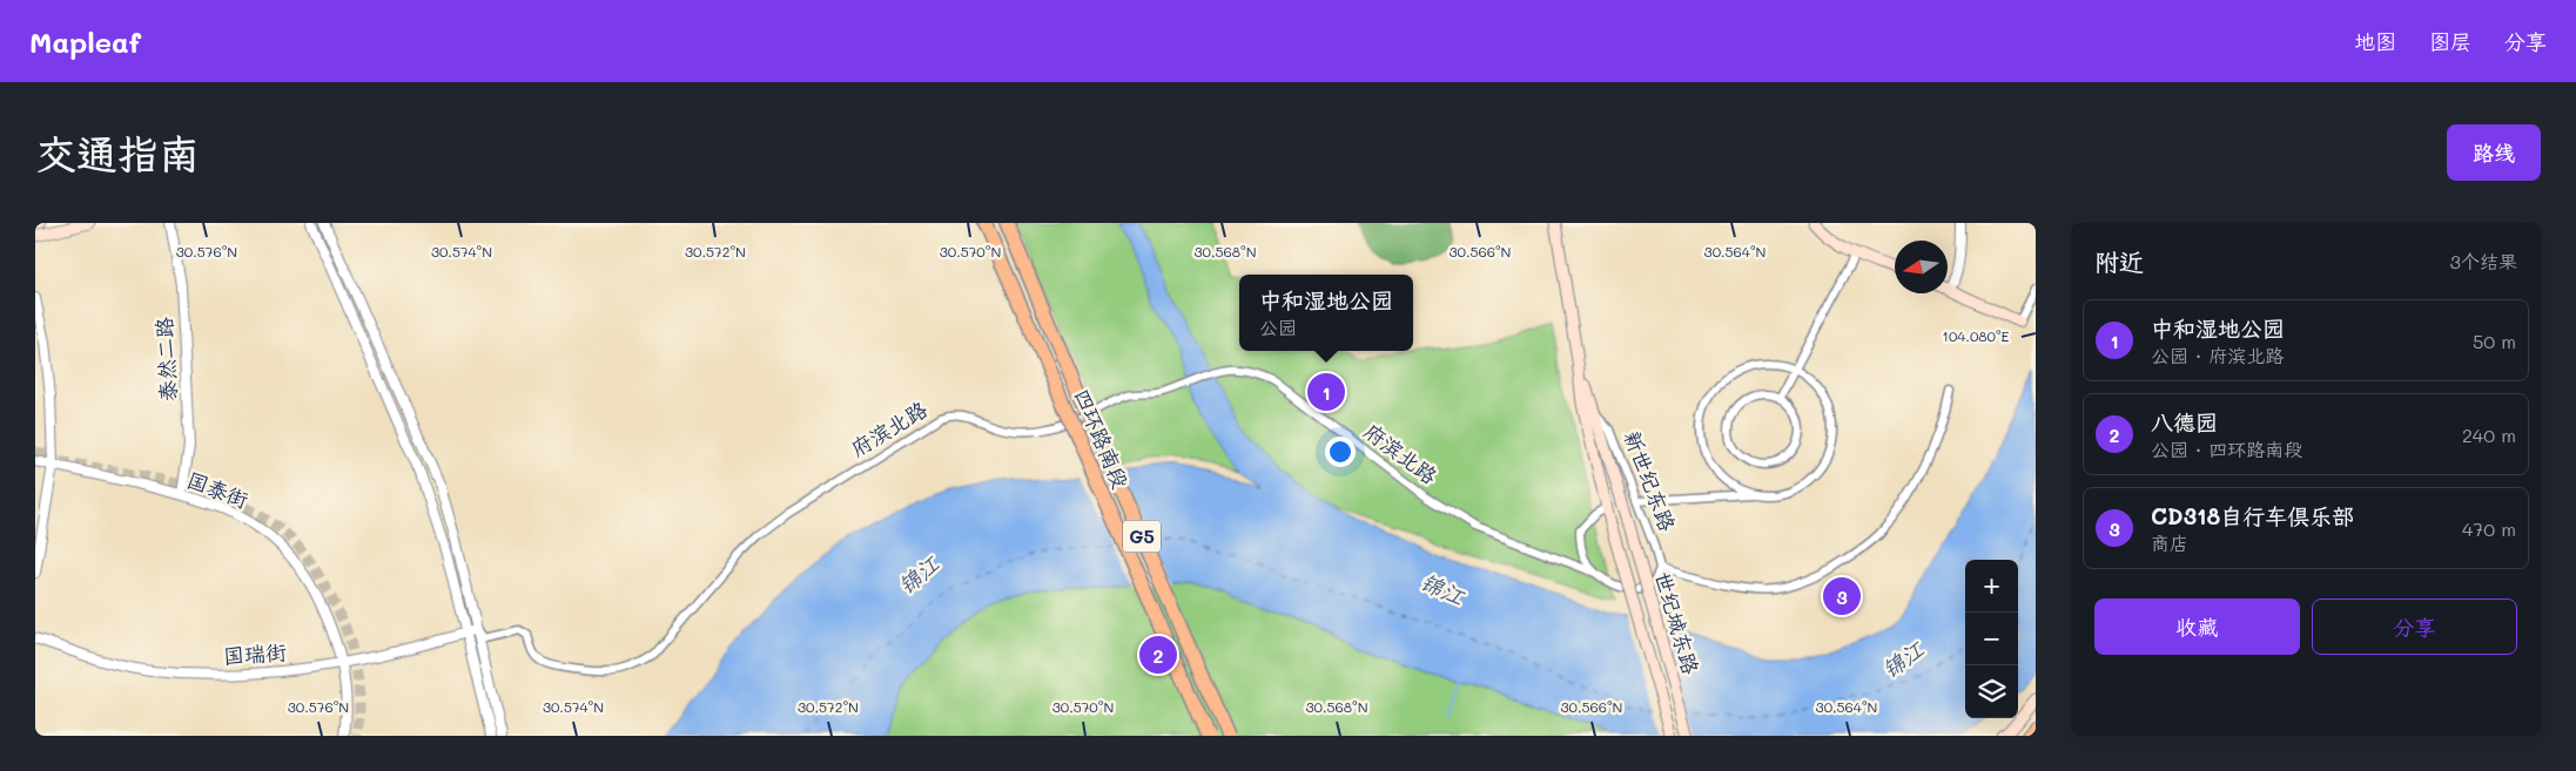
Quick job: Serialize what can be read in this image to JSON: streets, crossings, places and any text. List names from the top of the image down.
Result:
{
  "streets": {
    "highway": ["四环路南段", "G5"],
    "main road": ["新世纪东路", "世纪城东路"],
    "street": [
      "泰然二路",
      "府滨北路",
      "国泰街",
      "国瑞街"
    ]
  },
  "crossings": [
    ["泰然二路", "国泰街"],
    ["府滨北路", "新世纪东路"],
    ["府滨北路", "国瑞街"],
    ["新世纪东路", "世纪城东路"],
    ["国泰街", "国瑞街"]
  ],
  "water": ["锦江"],
  "north": "left",
  "page": {
    "header": "Mapleaf",
    "nav": ["地图", "图层", "分享"],
    "buttons": [
      "路线",
      ["收藏", "分享"]
    ],
    "title": "交通指南",
    "heading": ["附近", "3个结果"],
    "popup": ["中和湿地公园", "公园"],
    "list": [
      {
        "mark": "1",
        "name": "中和湿地公园",
        "note": "公园 · 府滨北路",
        "value": "50 m"
      },
      {
        "mark": "2",
        "name": "八德园",
        "note": "公园 · 四环路南段",
        "value": "240 m"
      },
      {
        "mark": "3",
        "name": "CD318自行车俱乐部",
        "note": "商店",
        "value": "470 m"
      }
    ],
    "pins": ["1", "3", "2"],
    "map_buttons": ["+", "−"]
  },
  "coordinates": [
    "30.576°N",
    "30.574°N",
    "30.572°N",
    "30.570°N",
    "30.568°N",
    "30.566°N",
    "30.564°N",
    "104.080°E"
  ]
}
